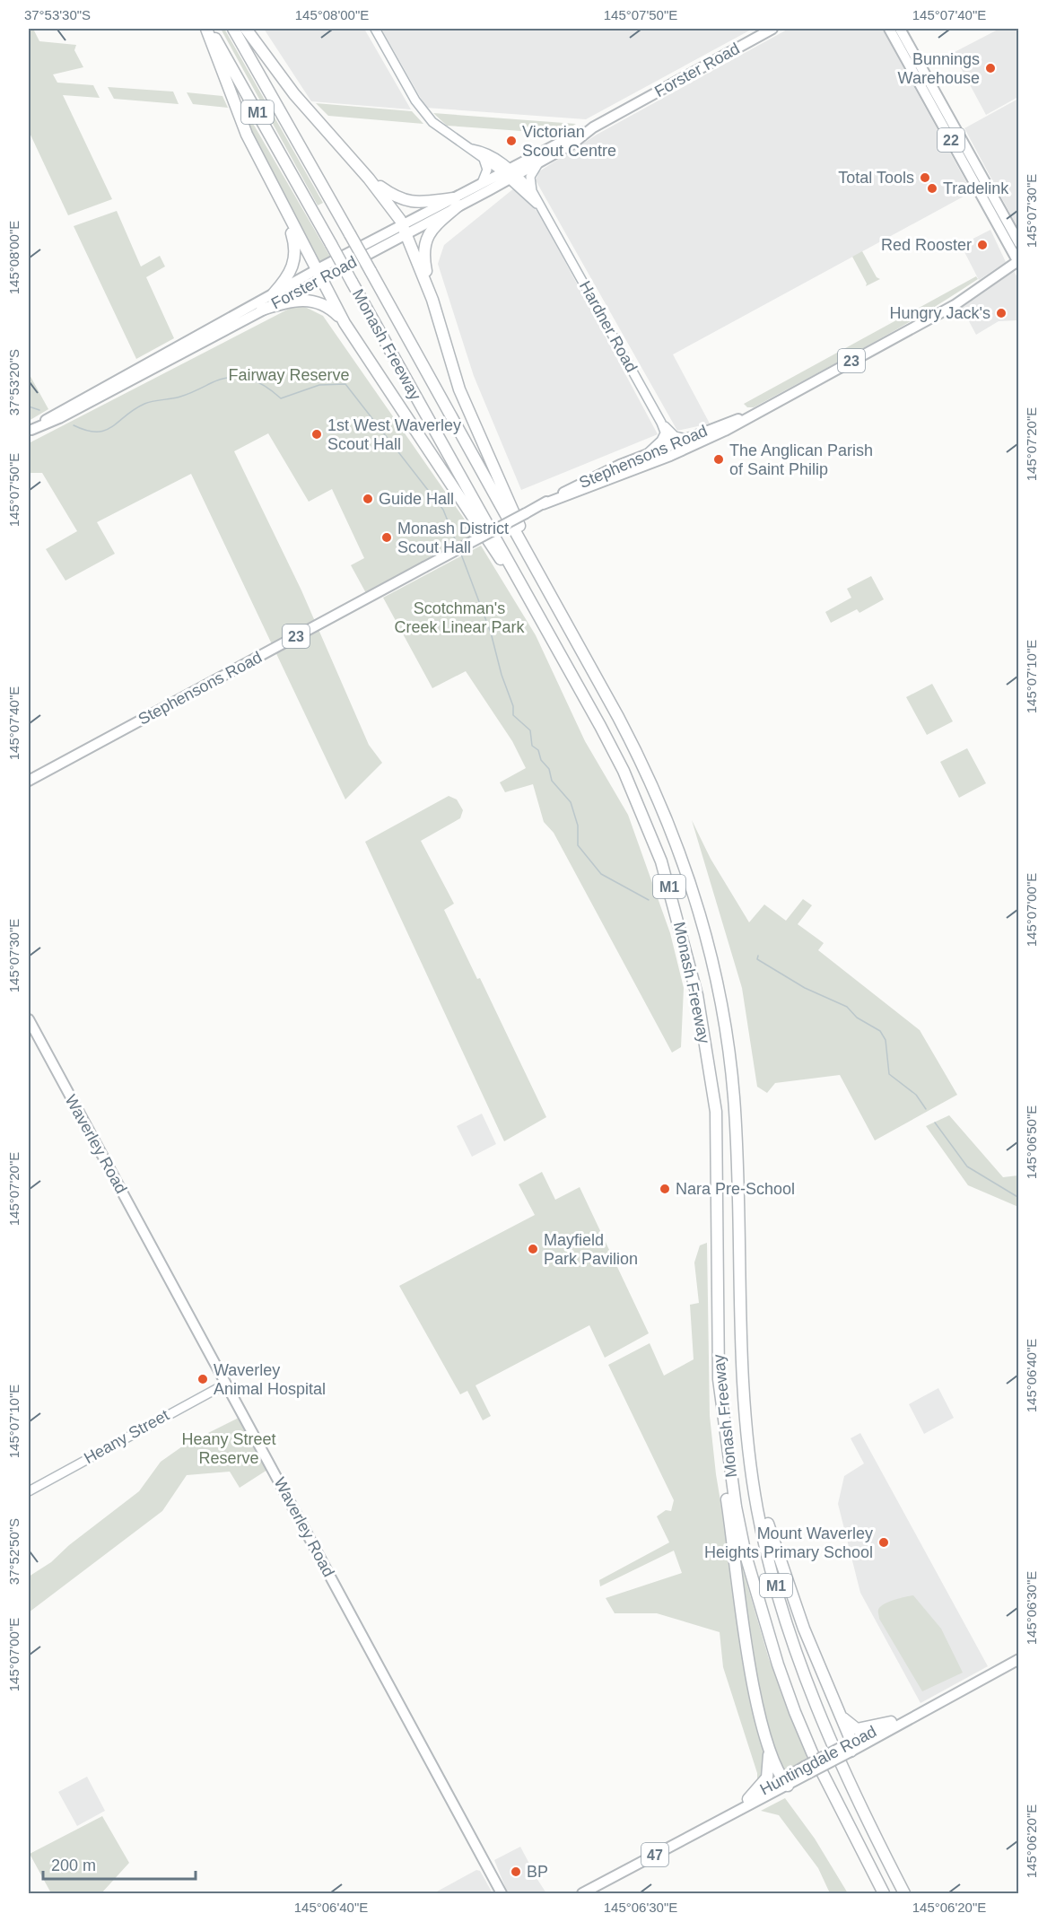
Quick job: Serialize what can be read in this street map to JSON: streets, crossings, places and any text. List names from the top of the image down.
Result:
{
  "streets": {
    "highway": ["M1", "Monash Freeway"],
    "main road": [
      "Forster Road",
      "22",
      "23",
      "Stephensons Road",
      "Waverley Road",
      "Huntingdale Road",
      "47"
    ],
    "street": ["Hardner Road", "Heany Street"]
  },
  "crossings": [
    ["Forster Road", "Hardner Road"],
    ["22", "Stephensons Road"],
    ["Hardner Road", "Stephensons Road"],
    ["Waverley Road", "Heany Street"]
  ],
  "parks": ["Fairway Reserve", "Scotchman's Creek Linear Park", "Heany Street Reserve"],
  "places": [
    "Bunnings Warehouse",
    "Victorian Scout Centre",
    "Total Tools",
    "Tradelink",
    "Red Rooster",
    "Hungry Jack's",
    "1st West Waverley Scout Hall",
    "The Anglican Parish of Saint Philip",
    "Guide Hall",
    "Monash District Scout Hall",
    "Nara Pre-School",
    "Mayfield Park Pavilion",
    "Waverley Animal Hospital",
    "Mount Waverley Heights Primary School",
    "BP"
  ],
  "scale_bar": "200 m",
  "coordinates": [
    "37°53'30\"S",
    "145°08'00\"E",
    "145°07'50\"E",
    "145°07'40\"E",
    "145°07'30\"E",
    "37°53'20\"S",
    "145°07'20\"E",
    "145°07'10\"E",
    "145°07'00\"E",
    "145°06'50\"E",
    "145°06'40\"E",
    "37°52'50\"S",
    "145°06'30\"E",
    "145°06'20\"E"
  ]
}
